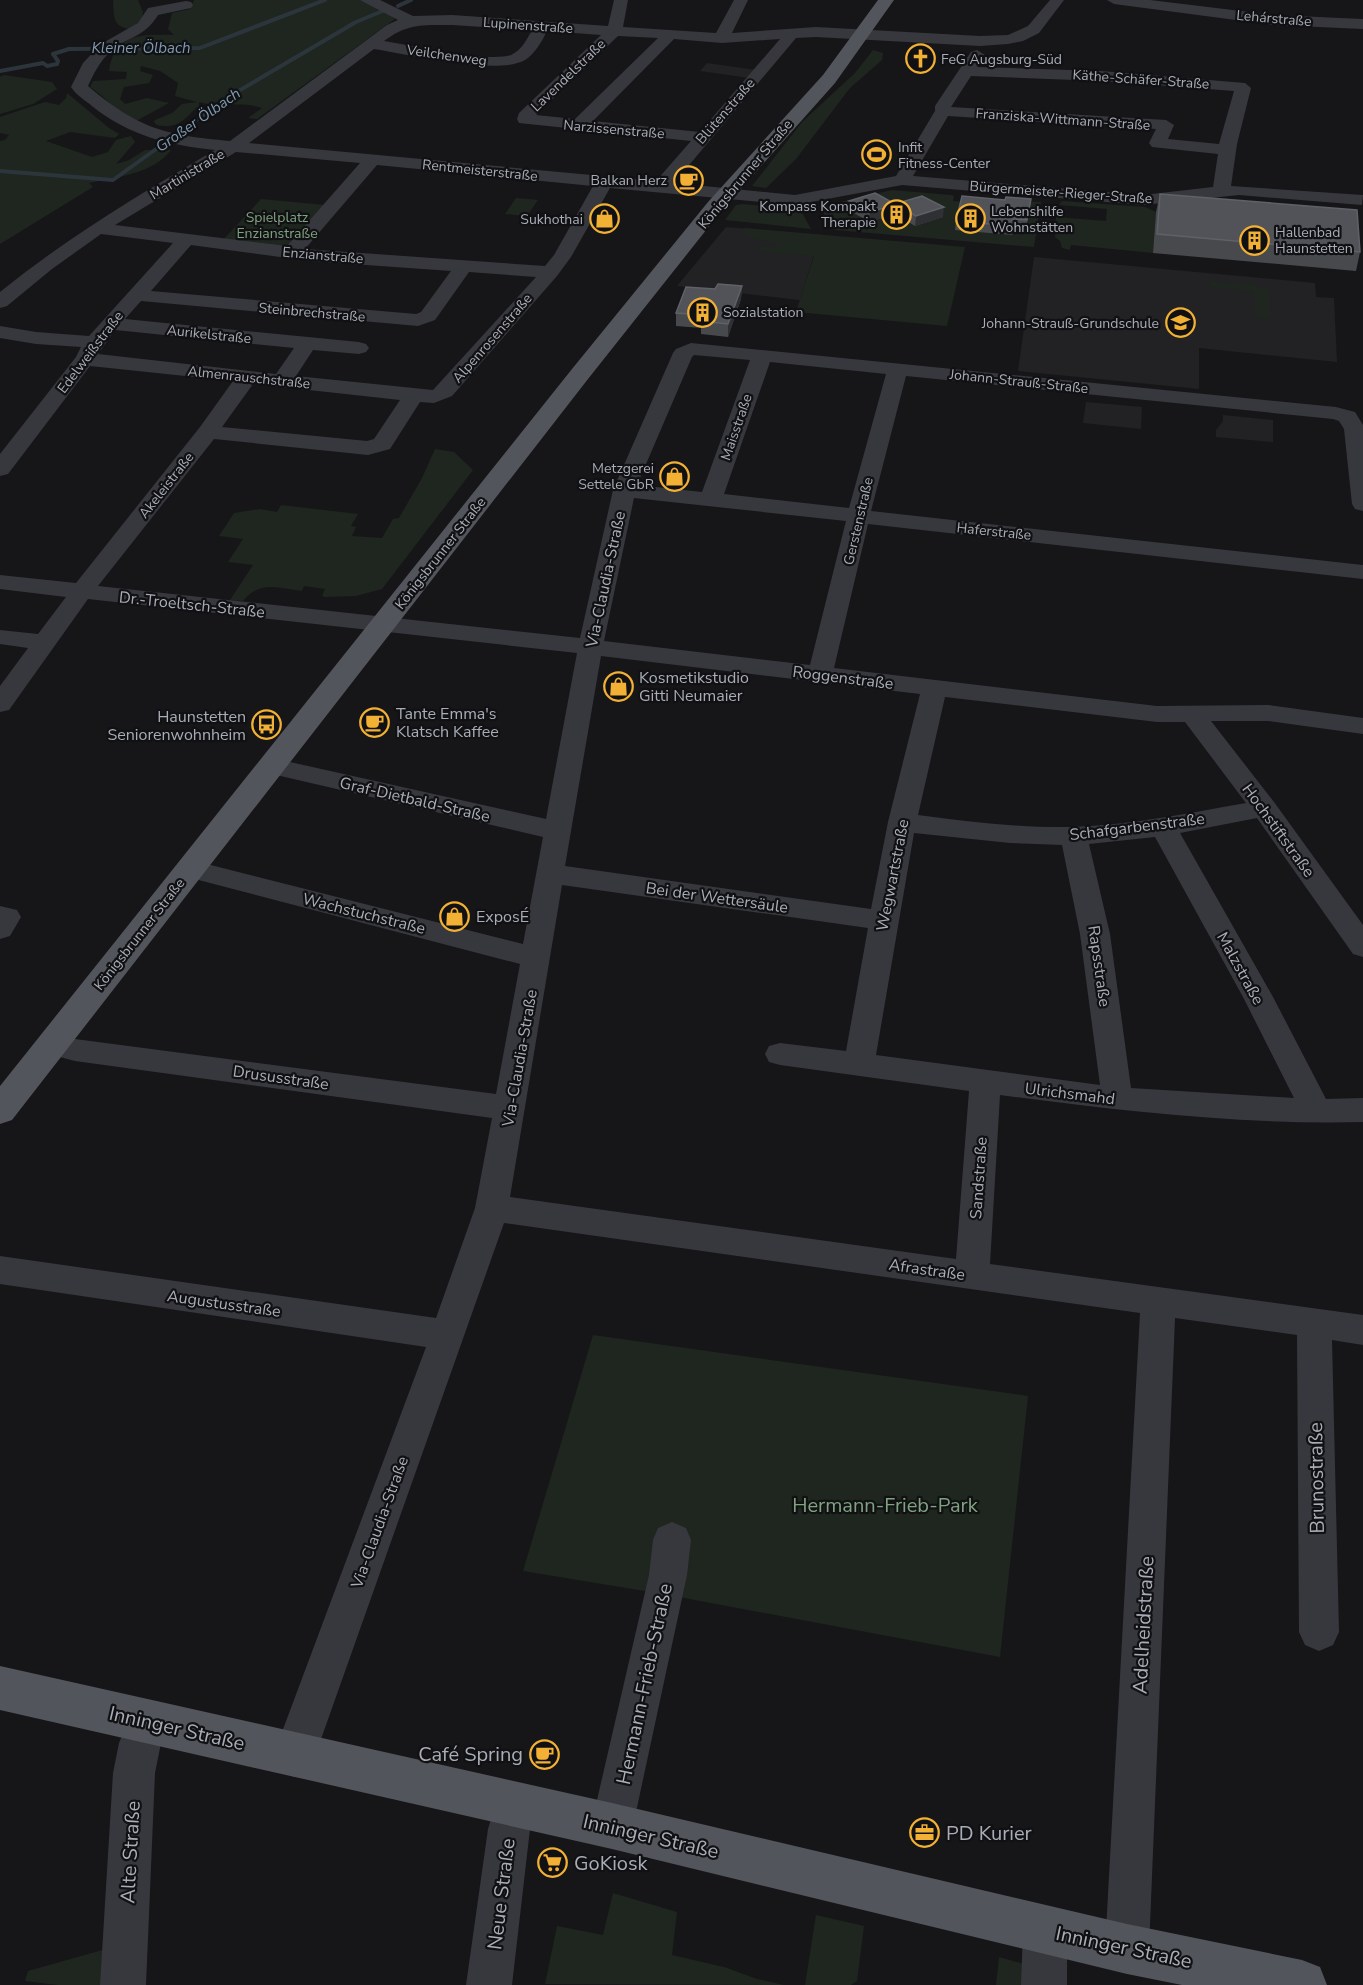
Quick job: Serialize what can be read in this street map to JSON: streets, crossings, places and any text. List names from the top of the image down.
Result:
{
  "streets": {
    "main road": ["Königsbrunner Straße", "Inninger Straße"],
    "street": [
      "Lehárstraße",
      "Lupinenstraße",
      "Veilchenweg",
      "Lavendelstraße",
      "Käthe-Schäfer-Straße",
      "Blütenstraße",
      "Franziska-Wittmann-Straße",
      "Narzissenstraße",
      "Rentmeisterstraße",
      "Martinistraße",
      "Bürgermeister-Rieger-Straße",
      "Enzianstraße",
      "Steinbrechstraße",
      "Aurikelstraße",
      "Alpenrosenstraße",
      "Edelweißstraße",
      "Almenrauschstraße",
      "Johann-Strauß-Straße",
      "Maisstraße",
      "Akeleistraße",
      "Gerstenstraße",
      "Haferstraße",
      "Via-Claudia-Straße",
      "Dr.-Troeltsch-Straße",
      "Roggenstraße",
      "Graf-Dietbald-Straße",
      "Schafgarbenstraße",
      "Hochstiftstraße",
      "Wegwartstraße",
      "Bei der Wettersäule",
      "Wachstuchstraße",
      "Rapsstraße",
      "Malzstraße",
      "Drususstraße",
      "Ulrichsmahd",
      "Sandstraße",
      "Afrastraße",
      "Augustusstraße",
      "Brunostraße",
      "Adelheidstraße",
      "Hermann-Frieb-Straße",
      "Alte Straße",
      "Neue Straße"
    ]
  },
  "crossings": [
    ["Lupinenstraße", "Veilchenweg"],
    ["Lupinenstraße", "Lavendelstraße"],
    ["Lupinenstraße", "Blütenstraße"],
    ["Lupinenstraße", "Rentmeisterstraße"],
    ["Lupinenstraße", "Martinistraße"],
    ["Lupinenstraße", "Königsbrunner Straße"],
    ["Lavendelstraße", "Narzissenstraße"],
    ["Käthe-Schäfer-Straße", "Franziska-Wittmann-Straße"],
    ["Blütenstraße", "Narzissenstraße"],
    ["Blütenstraße", "Rentmeisterstraße"],
    ["Rentmeisterstraße", "Martinistraße"],
    ["Rentmeisterstraße", "Königsbrunner Straße"],
    ["Rentmeisterstraße", "Bürgermeister-Rieger-Straße"],
    ["Rentmeisterstraße", "Alpenrosenstraße"],
    ["Martinistraße", "Enzianstraße"],
    ["Königsbrunner Straße", "Bürgermeister-Rieger-Straße"],
    ["Königsbrunner Straße", "Dr.-Troeltsch-Straße"],
    ["Königsbrunner Straße", "Roggenstraße"],
    ["Königsbrunner Straße", "Graf-Dietbald-Straße"],
    ["Königsbrunner Straße", "Wachstuchstraße"],
    ["Königsbrunner Straße", "Drususstraße"],
    ["Enzianstraße", "Steinbrechstraße"],
    ["Enzianstraße", "Alpenrosenstraße"],
    ["Enzianstraße", "Edelweißstraße"],
    ["Steinbrechstraße", "Edelweißstraße"],
    ["Aurikelstraße", "Edelweißstraße"],
    ["Alpenrosenstraße", "Almenrauschstraße"],
    ["Edelweißstraße", "Almenrauschstraße"],
    ["Almenrauschstraße", "Akeleistraße"],
    ["Johann-Strauß-Straße", "Maisstraße"],
    ["Johann-Strauß-Straße", "Gerstenstraße"],
    ["Johann-Strauß-Straße", "Via-Claudia-Straße"],
    ["Maisstraße", "Haferstraße"],
    ["Akeleistraße", "Dr.-Troeltsch-Straße"],
    ["Gerstenstraße", "Haferstraße"],
    ["Gerstenstraße", "Roggenstraße"],
    ["Haferstraße", "Via-Claudia-Straße"],
    ["Via-Claudia-Straße", "Roggenstraße"],
    ["Via-Claudia-Straße", "Graf-Dietbald-Straße"],
    ["Via-Claudia-Straße", "Bei der Wettersäule"],
    ["Via-Claudia-Straße", "Wachstuchstraße"],
    ["Via-Claudia-Straße", "Drususstraße"],
    ["Via-Claudia-Straße", "Afrastraße"],
    ["Via-Claudia-Straße", "Augustusstraße"],
    ["Via-Claudia-Straße", "Inninger Straße"],
    ["Dr.-Troeltsch-Straße", "Roggenstraße"],
    ["Roggenstraße", "Hochstiftstraße"],
    ["Roggenstraße", "Wegwartstraße"],
    ["Schafgarbenstraße", "Hochstiftstraße"],
    ["Schafgarbenstraße", "Wegwartstraße"],
    ["Schafgarbenstraße", "Rapsstraße"],
    ["Schafgarbenstraße", "Malzstraße"],
    ["Wegwartstraße", "Bei der Wettersäule"],
    ["Wegwartstraße", "Ulrichsmahd"],
    ["Rapsstraße", "Ulrichsmahd"],
    ["Malzstraße", "Ulrichsmahd"],
    ["Ulrichsmahd", "Sandstraße"],
    ["Sandstraße", "Afrastraße"],
    ["Afrastraße", "Brunostraße"],
    ["Afrastraße", "Adelheidstraße"],
    ["Adelheidstraße", "Inninger Straße"],
    ["Hermann-Frieb-Straße", "Inninger Straße"],
    ["Inninger Straße", "Alte Straße"],
    ["Inninger Straße", "Neue Straße"]
  ],
  "water": ["Kleiner Ölbach", "Großer Ölbach"],
  "parks": ["Spielplatz Enzianstraße", "Hermann-Frieb-Park"],
  "places": {
    "church": ["FeG Augsburg-Süd"],
    "sports": ["Infit Fitness-Center"],
    "cafe": ["Balkan Herz", "Tante Emma's Klatsch Kaffee", "Café Spring"],
    "building": [
      "Kompass Kompakt Therapie",
      "Lebenshilfe Wohnstätten",
      "Hallenbad Haunstetten",
      "Sozialstation"
    ],
    "shop": [
      "Sukhothai",
      "Metzgerei Settele GbR",
      "Kosmetikstudio Gitti Neumaier",
      "ExposÉ"
    ],
    "school or university": ["Johann-Strauß-Grundschule"],
    "bus stop": ["Haunstetten Seniorenwohnheim"],
    "office": ["PD Kurier"],
    "supermarket": ["GoKiosk"]
  }
}
